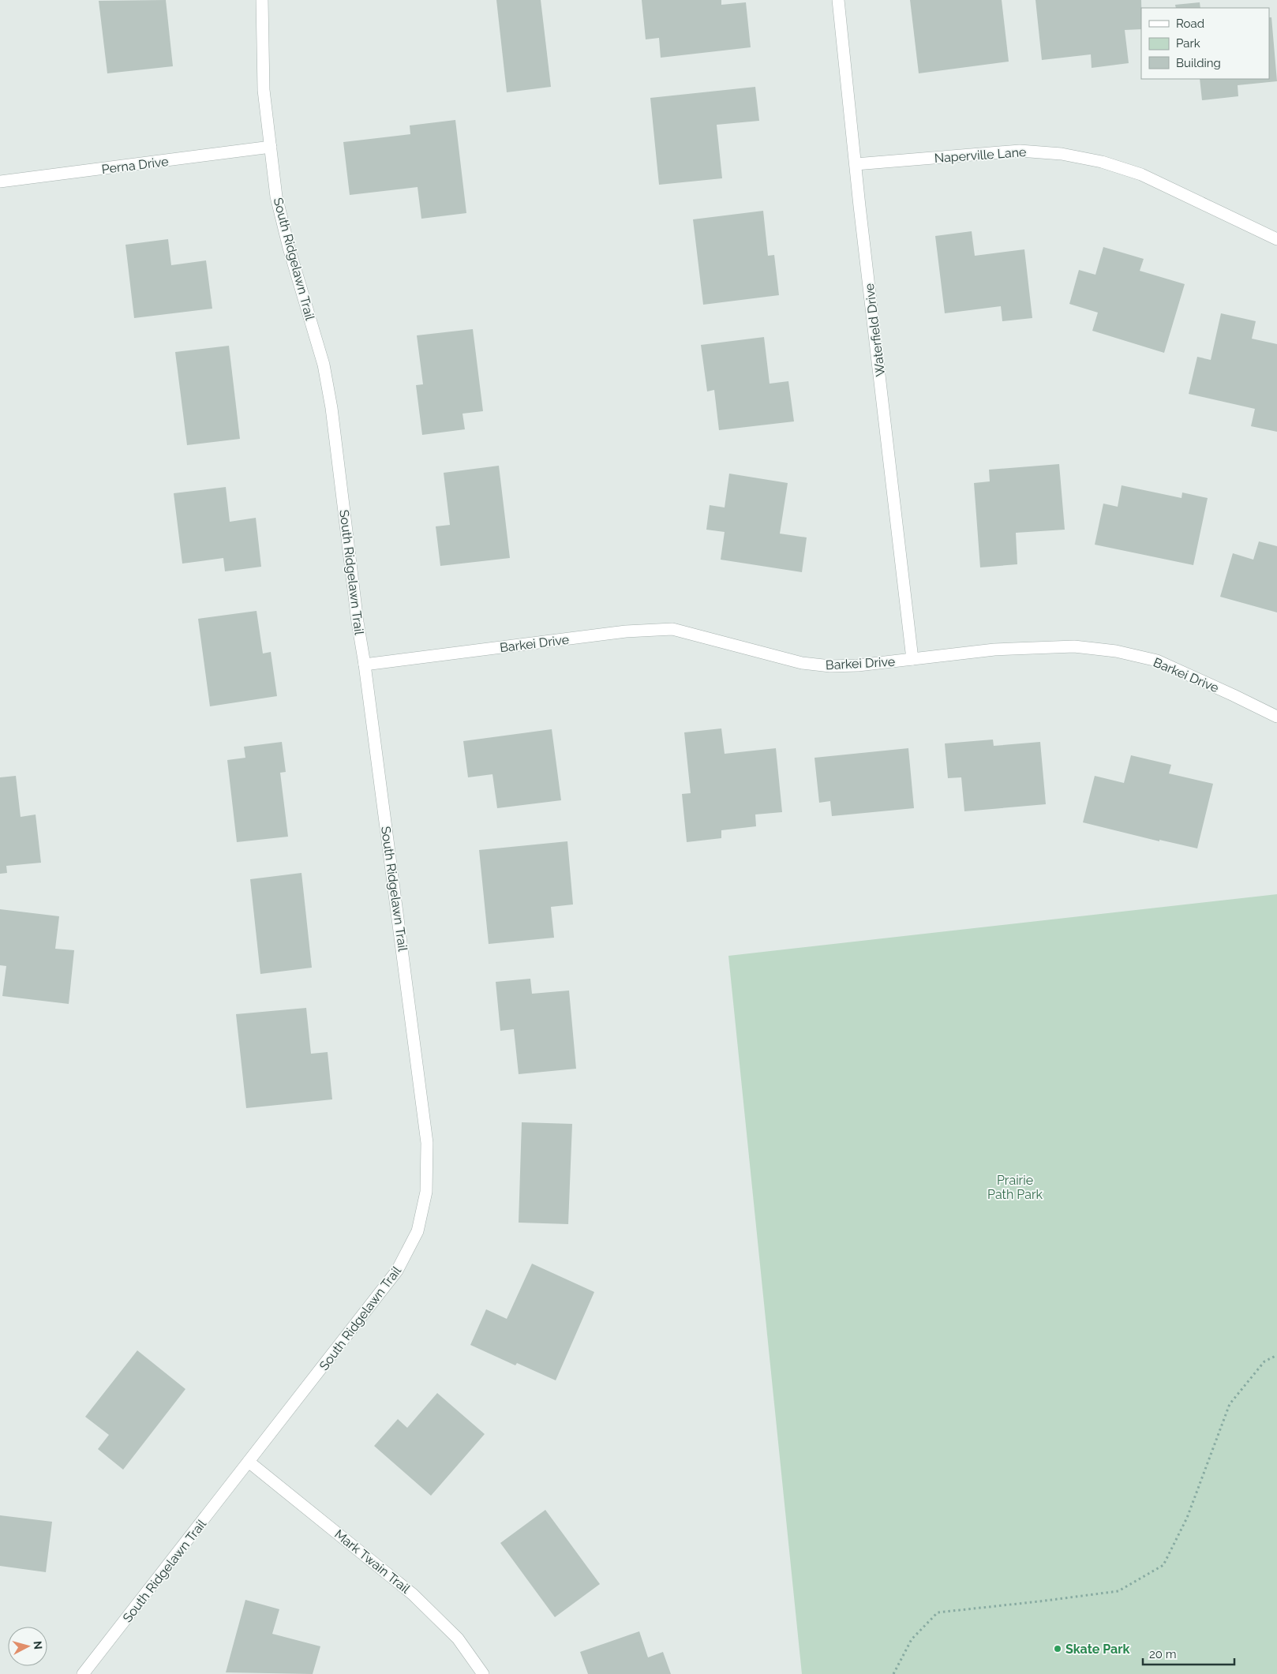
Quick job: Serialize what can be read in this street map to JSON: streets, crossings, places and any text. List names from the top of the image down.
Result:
{
  "streets": {
    "street": [
      "Naperville Lane",
      "Perna Drive",
      "South Ridgelawn Trail",
      "Waterfield Drive",
      "Barkei Drive",
      "Mark Twain Trail"
    ]
  },
  "crossings": [
    ["Naperville Lane", "Waterfield Drive"],
    ["Perna Drive", "South Ridgelawn Trail"],
    ["South Ridgelawn Trail", "Barkei Drive"],
    ["South Ridgelawn Trail", "Mark Twain Trail"],
    ["Waterfield Drive", "Barkei Drive"]
  ],
  "parks": ["Prairie Path Park"],
  "places": ["Skate Park"],
  "legend": ["Road", "Park", "Building"],
  "scale_bar": "20 m",
  "north": "right"
}
